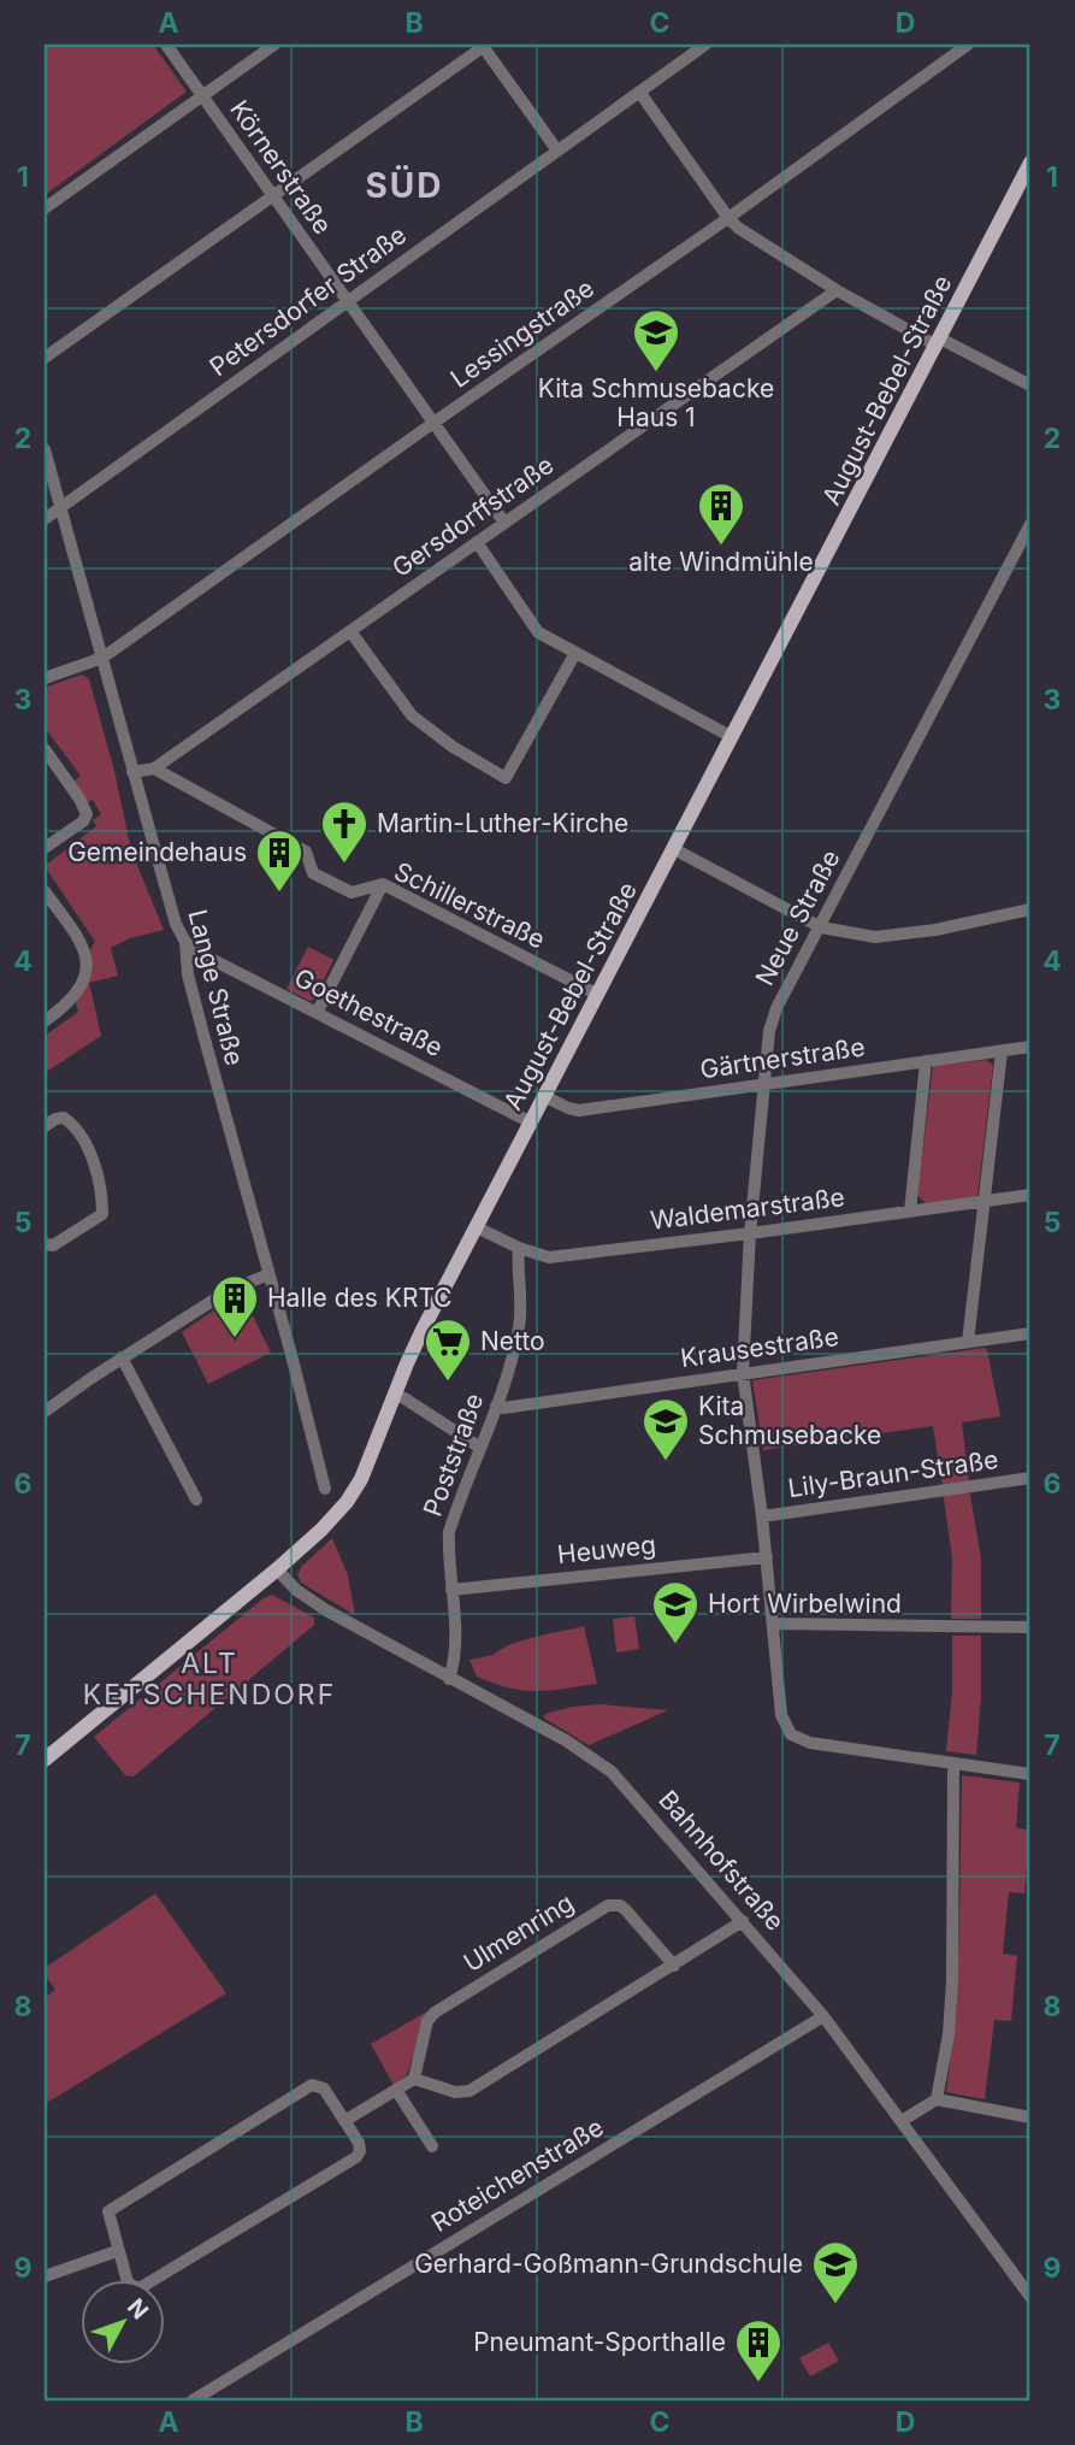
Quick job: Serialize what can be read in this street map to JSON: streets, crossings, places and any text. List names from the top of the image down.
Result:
{
  "streets": {
    "main road": ["August-Bebel-Straße"],
    "street": [
      "Körnerstraße",
      "Petersdorfer Straße",
      "Lessingstraße",
      "Gersdorffstraße",
      "Schillerstraße",
      "Neue Straße",
      "Lange Straße",
      "Goethestraße",
      "Gärtnerstraße",
      "Waldemarstraße",
      "Krausestraße",
      "Poststraße",
      "Lily-Braun-Straße",
      "Heuweg",
      "Bahnhofstraße",
      "Ulmenring",
      "Roteichenstraße"
    ]
  },
  "crossings": [
    ["Körnerstraße", "Petersdorfer Straße"],
    ["Körnerstraße", "Lessingstraße"],
    ["Körnerstraße", "Gersdorffstraße"],
    ["Petersdorfer Straße", "Lange Straße"],
    ["Lessingstraße", "Lange Straße"],
    ["August-Bebel-Straße", "Schillerstraße"],
    ["August-Bebel-Straße", "Goethestraße"],
    ["August-Bebel-Straße", "Gärtnerstraße"],
    ["August-Bebel-Straße", "Waldemarstraße"],
    ["August-Bebel-Straße", "Bahnhofstraße"],
    ["Gersdorffstraße", "Schillerstraße"],
    ["Gersdorffstraße", "Lange Straße"],
    ["Neue Straße", "Gärtnerstraße"],
    ["Neue Straße", "Waldemarstraße"],
    ["Neue Straße", "Krausestraße"],
    ["Neue Straße", "Lily-Braun-Straße"],
    ["Neue Straße", "Heuweg"],
    ["Lange Straße", "Goethestraße"],
    ["Waldemarstraße", "Poststraße"],
    ["Krausestraße", "Poststraße"],
    ["Poststraße", "Heuweg"],
    ["Poststraße", "Bahnhofstraße"],
    ["Bahnhofstraße", "Roteichenstraße"]
  ],
  "districts": ["SÜD", "ALT KETSCHENDORF"],
  "places": {
    "school or university": [
      "Kita Schmusebacke Haus 1",
      "Kita Schmusebacke",
      "Hort Wirbelwind",
      "Gerhard-Goßmann-Grundschule"
    ],
    "building": [
      "alte Windmühle",
      "Gemeindehaus",
      "Halle des KRTC",
      "Pneumant-Sporthalle"
    ],
    "church": ["Martin-Luther-Kirche"],
    "supermarket": ["Netto"]
  },
  "north": "top right",
  "grid": {
    "columns": [
      "A",
      "B",
      "C",
      "D"
    ],
    "rows": [
      "1",
      "2",
      "3",
      "4",
      "5",
      "6",
      "7",
      "8",
      "9"
    ]
  }
}
